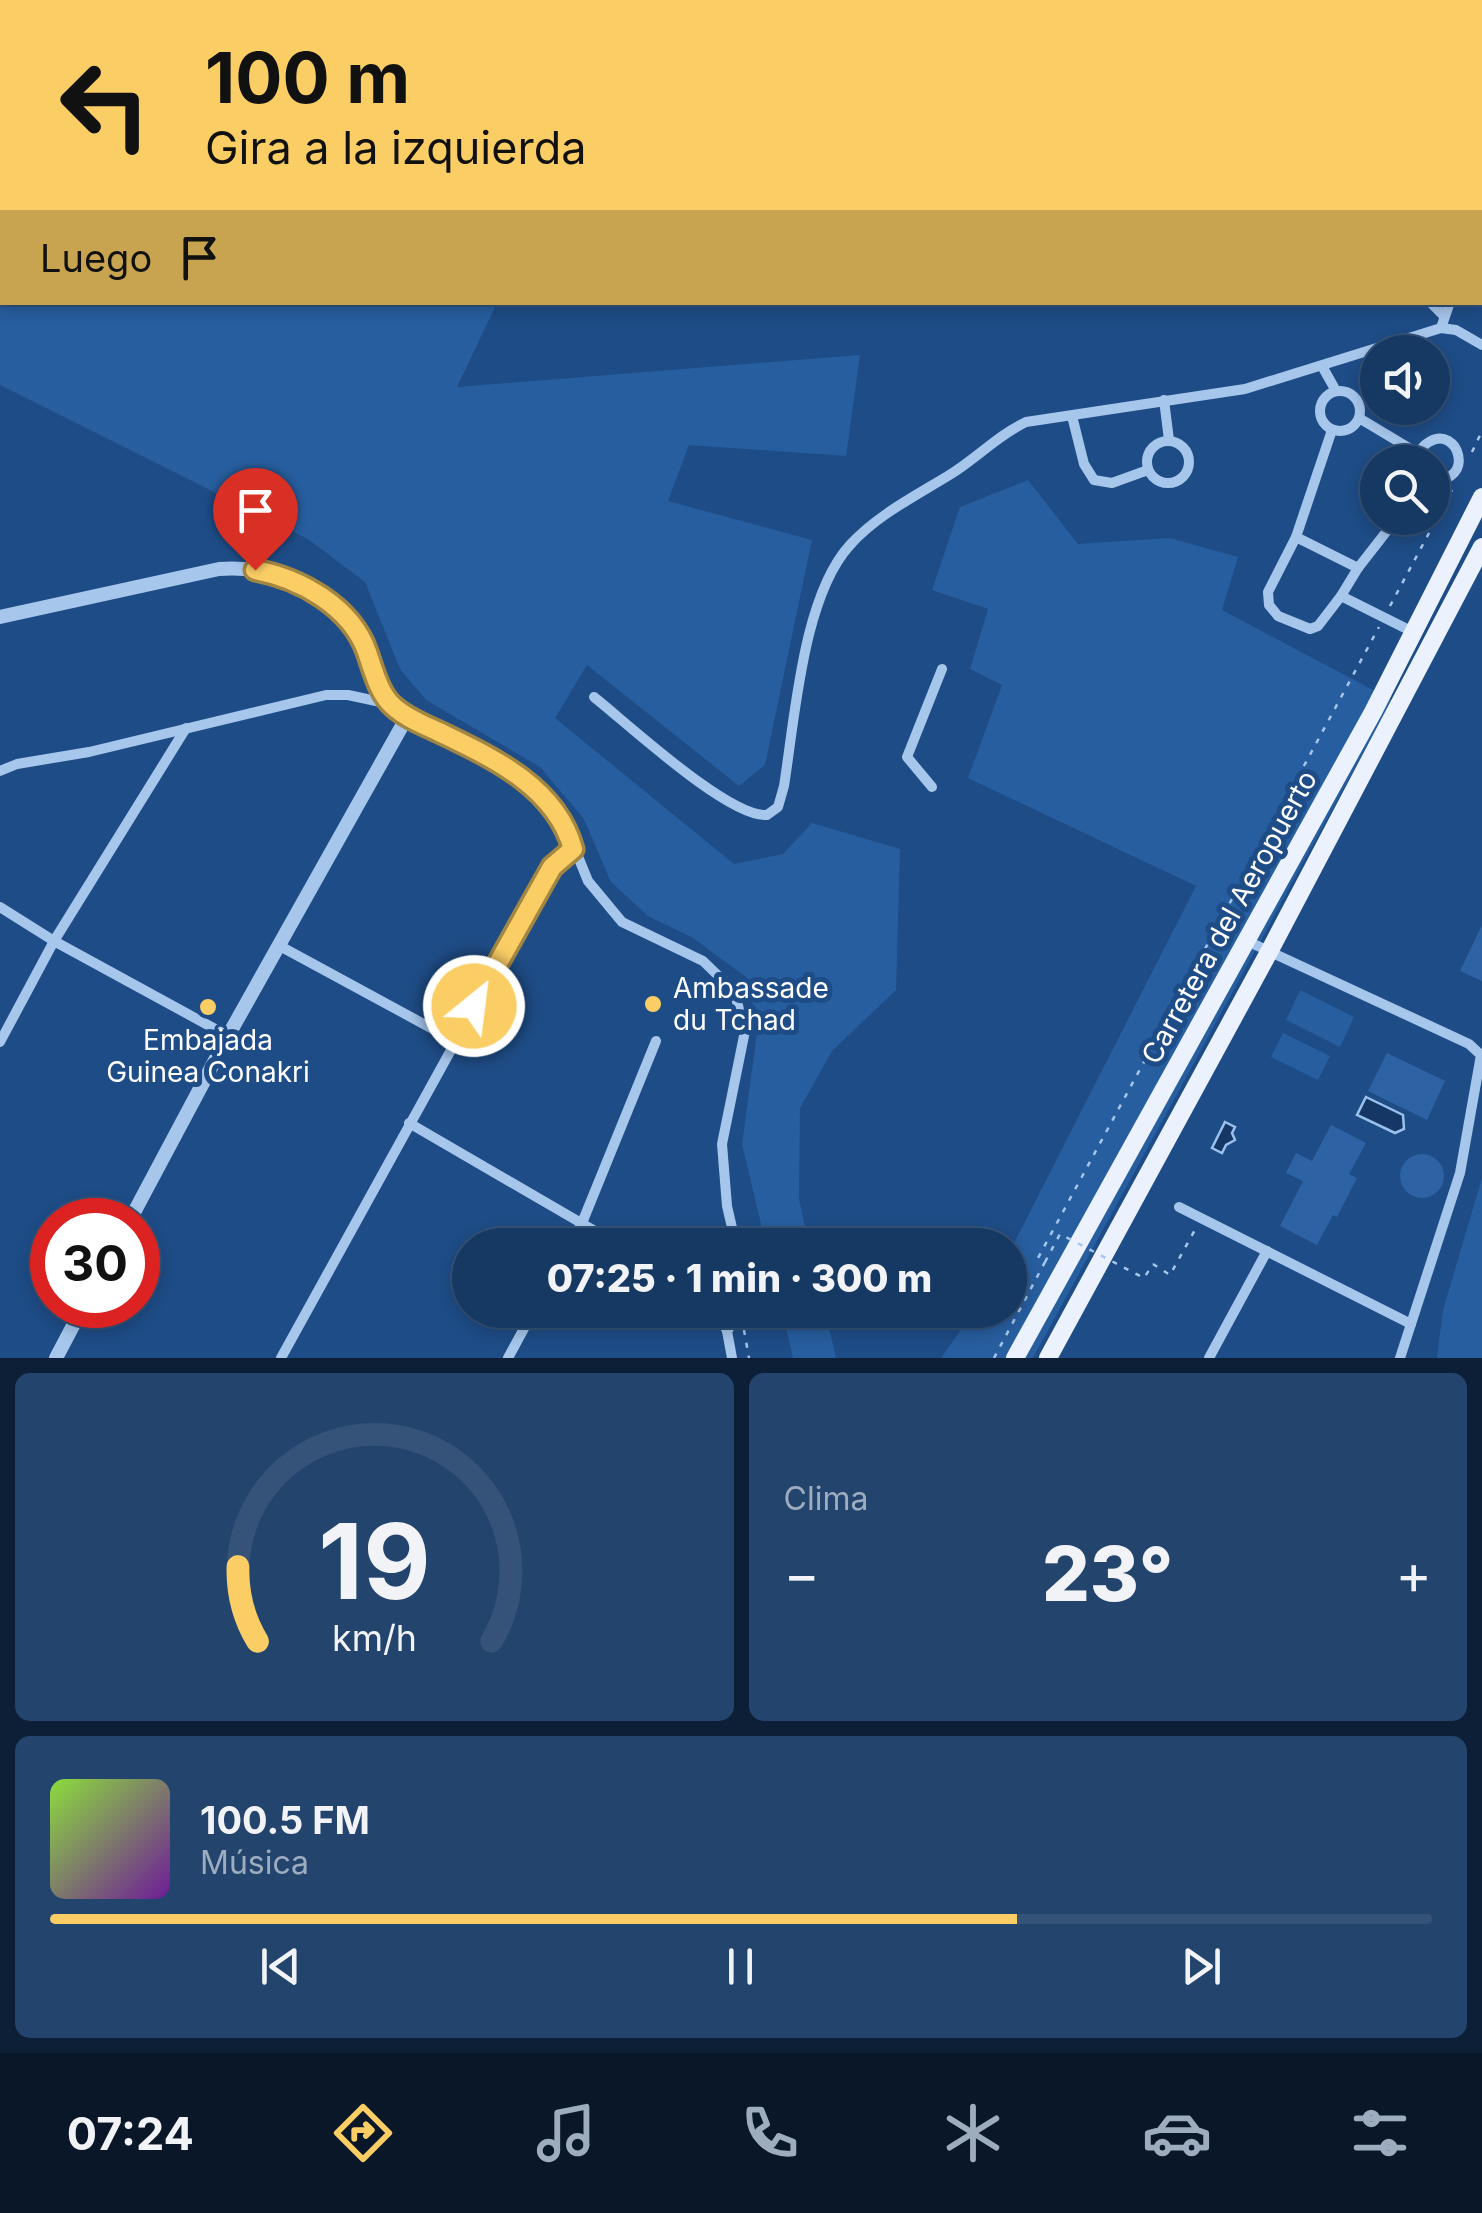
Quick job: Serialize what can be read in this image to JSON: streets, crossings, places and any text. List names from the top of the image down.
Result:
{
  "streets": {
    "main road": ["Carretera del Aeropuerto"]
  },
  "places": ["Ambassade du Tchad", "Embajada Guinea Conakri"],
  "page": {
    "turn": ["100 m", "Gira a la izquierda"],
    "then": "Luego",
    "limit": "30",
    "trip": "07:25 · 1 min · 300 m",
    "tile": "Clima",
    "heat": ["−", "23°", "+"],
    "song": ["100.5 FM", "Música"],
    "tabs": "07:24",
    "gauge": ["19", "km/h"]
  }
}
